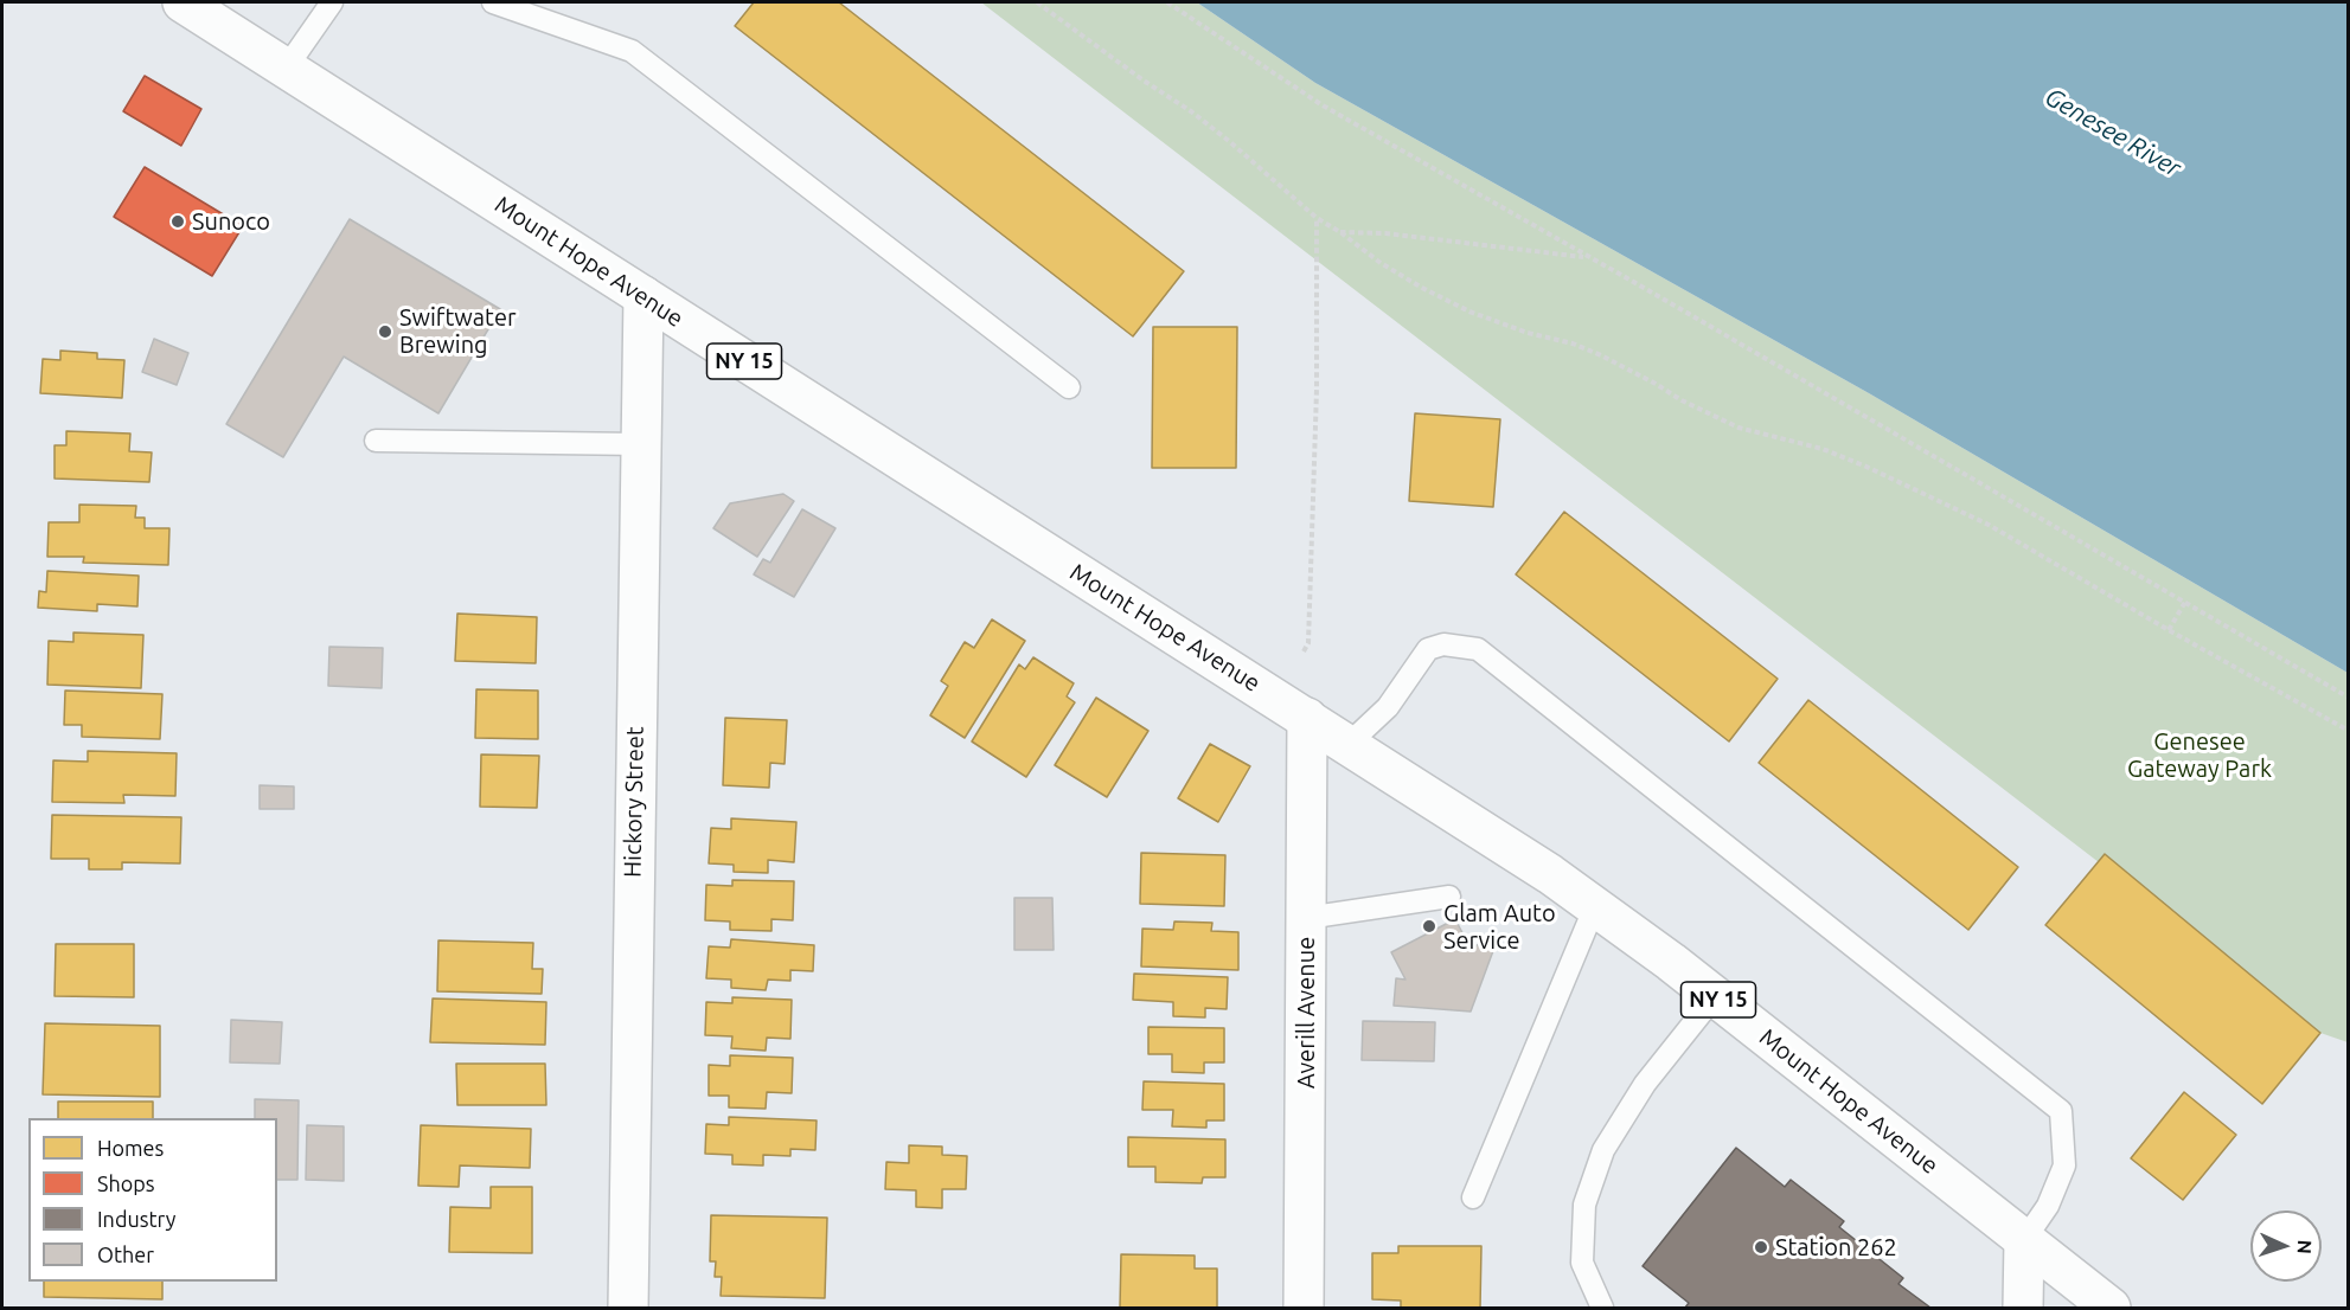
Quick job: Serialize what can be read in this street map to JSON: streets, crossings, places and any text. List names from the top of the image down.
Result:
{
  "streets": {
    "main road": [
      "Mount Hope Avenue",
      "NY 15",
      "Hickory Street",
      "Averill Avenue"
    ]
  },
  "crossings": [
    ["Mount Hope Avenue", "Hickory Street"],
    ["Mount Hope Avenue", "Averill Avenue"]
  ],
  "water": ["Genesee River"],
  "parks": ["Genesee Gateway Park"],
  "places": [
    "Sunoco",
    "Swiftwater Brewing",
    "Glam Auto Service",
    "Station 262"
  ],
  "legend": [
    "Homes",
    "Shops",
    "Industry",
    "Other"
  ],
  "north": "right"
}
